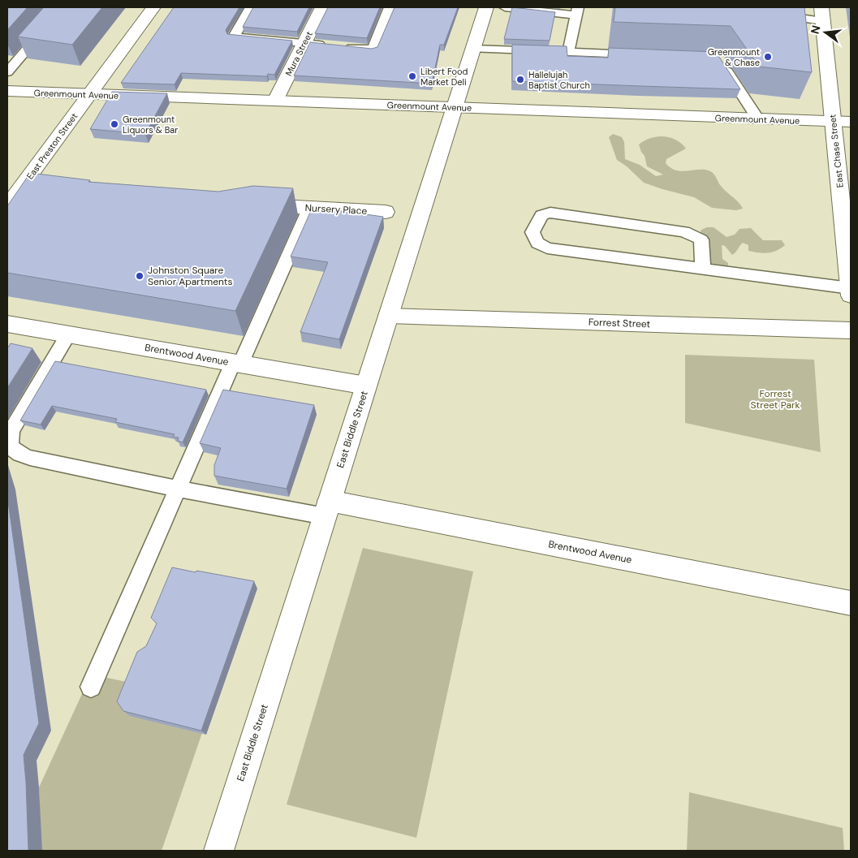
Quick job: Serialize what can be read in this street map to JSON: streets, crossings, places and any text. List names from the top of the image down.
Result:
{
  "streets": {
    "main road": [
      "Mura Street",
      "Greenmount Avenue",
      "East Preston Street",
      "East Chase Street",
      "Nursery Place",
      "Forrest Street",
      "Brentwood Avenue",
      "East Biddle Street"
    ]
  },
  "crossings": [
    ["Mura Street", "Greenmount Avenue"],
    ["Greenmount Avenue", "East Preston Street"],
    ["Greenmount Avenue", "East Chase Street"],
    ["Greenmount Avenue", "East Biddle Street"],
    ["Forrest Street", "East Biddle Street"],
    ["Brentwood Avenue", "East Biddle Street"]
  ],
  "parks": ["Forrest Street Park"],
  "places": [
    "Greenmount & Chase",
    "Libert Food Market Deli",
    "Hallelujah Baptist Church",
    "Greenmount Liquors & Bar",
    "Johnston Square Senior Apartments"
  ],
  "north": "left"
}
